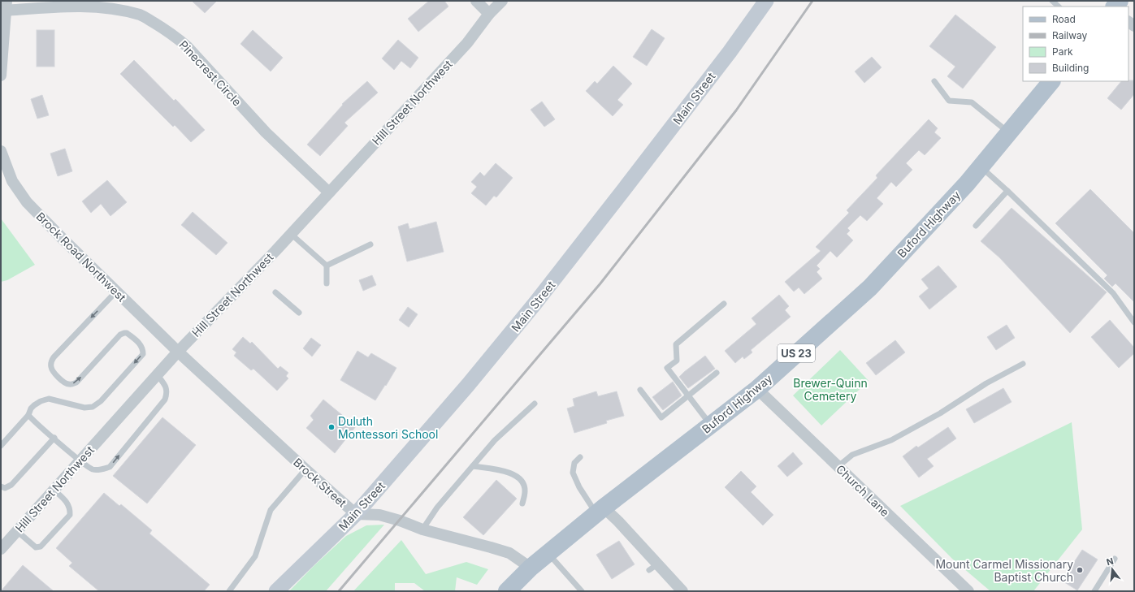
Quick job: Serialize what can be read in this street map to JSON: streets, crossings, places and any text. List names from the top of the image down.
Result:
{
  "streets": {
    "main road": ["Buford Highway", "US 23"],
    "street": [
      "Pinecrest Circle",
      "Main Street",
      "Hill Street Northwest",
      "Brock Road Northwest",
      "Brock Street",
      "Church Lane"
    ]
  },
  "crossings": [
    ["Pinecrest Circle", "Hill Street Northwest"],
    ["Main Street", "Brock Street"],
    ["Hill Street Northwest", "Brock Road Northwest"],
    ["Hill Street Northwest", "Brock Street"],
    ["Buford Highway", "Brock Street"],
    ["Buford Highway", "Church Lane"],
    ["Brock Road Northwest", "Brock Street"]
  ],
  "parks": ["Brewer-Quinn Cemetery"],
  "places": ["Duluth Montessori School", "Mount Carmel Missionary Baptist Church"],
  "legend": [
    "Road",
    "Railway",
    "Park",
    "Building"
  ],
  "north": "top"
}
